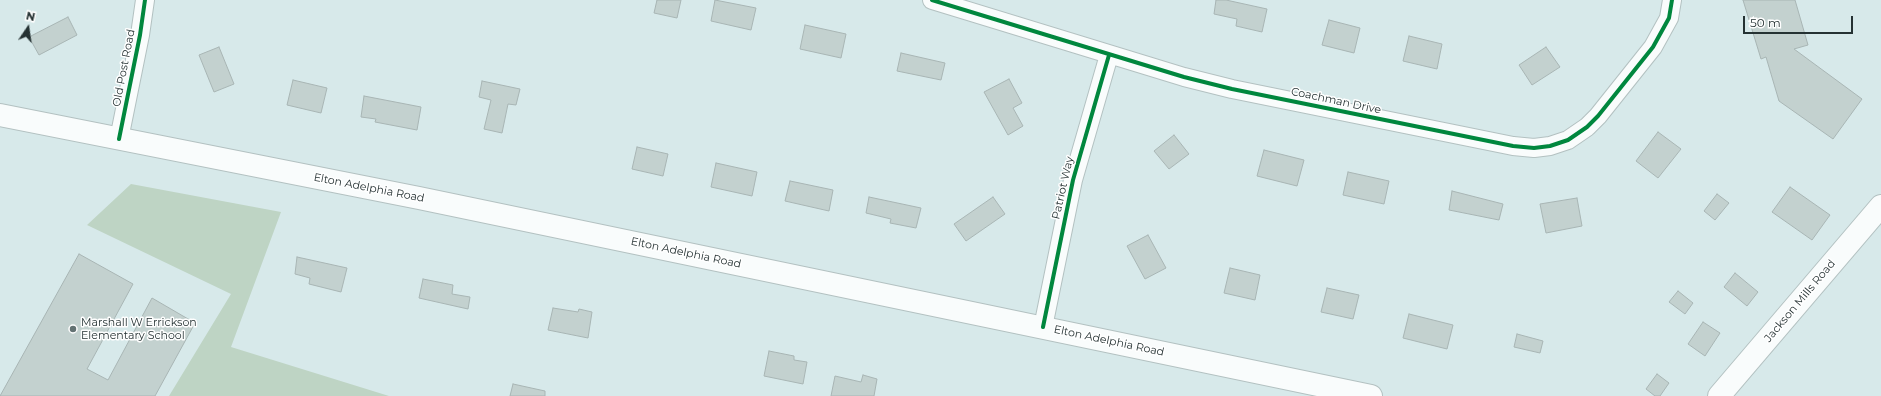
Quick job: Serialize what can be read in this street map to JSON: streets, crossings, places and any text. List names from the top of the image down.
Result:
{
  "streets": {
    "main road": ["Elton Adelphia Road", "Jackson Mills Road"],
    "street": ["Old Post Road", "Coachman Drive", "Patriot Way"]
  },
  "crossings": [
    ["Old Post Road", "Elton Adelphia Road"],
    ["Coachman Drive", "Patriot Way"],
    ["Elton Adelphia Road", "Patriot Way"]
  ],
  "places": ["Marshall W Errickson Elementary School"],
  "scale_bar": "50 m",
  "north": "top"
}
